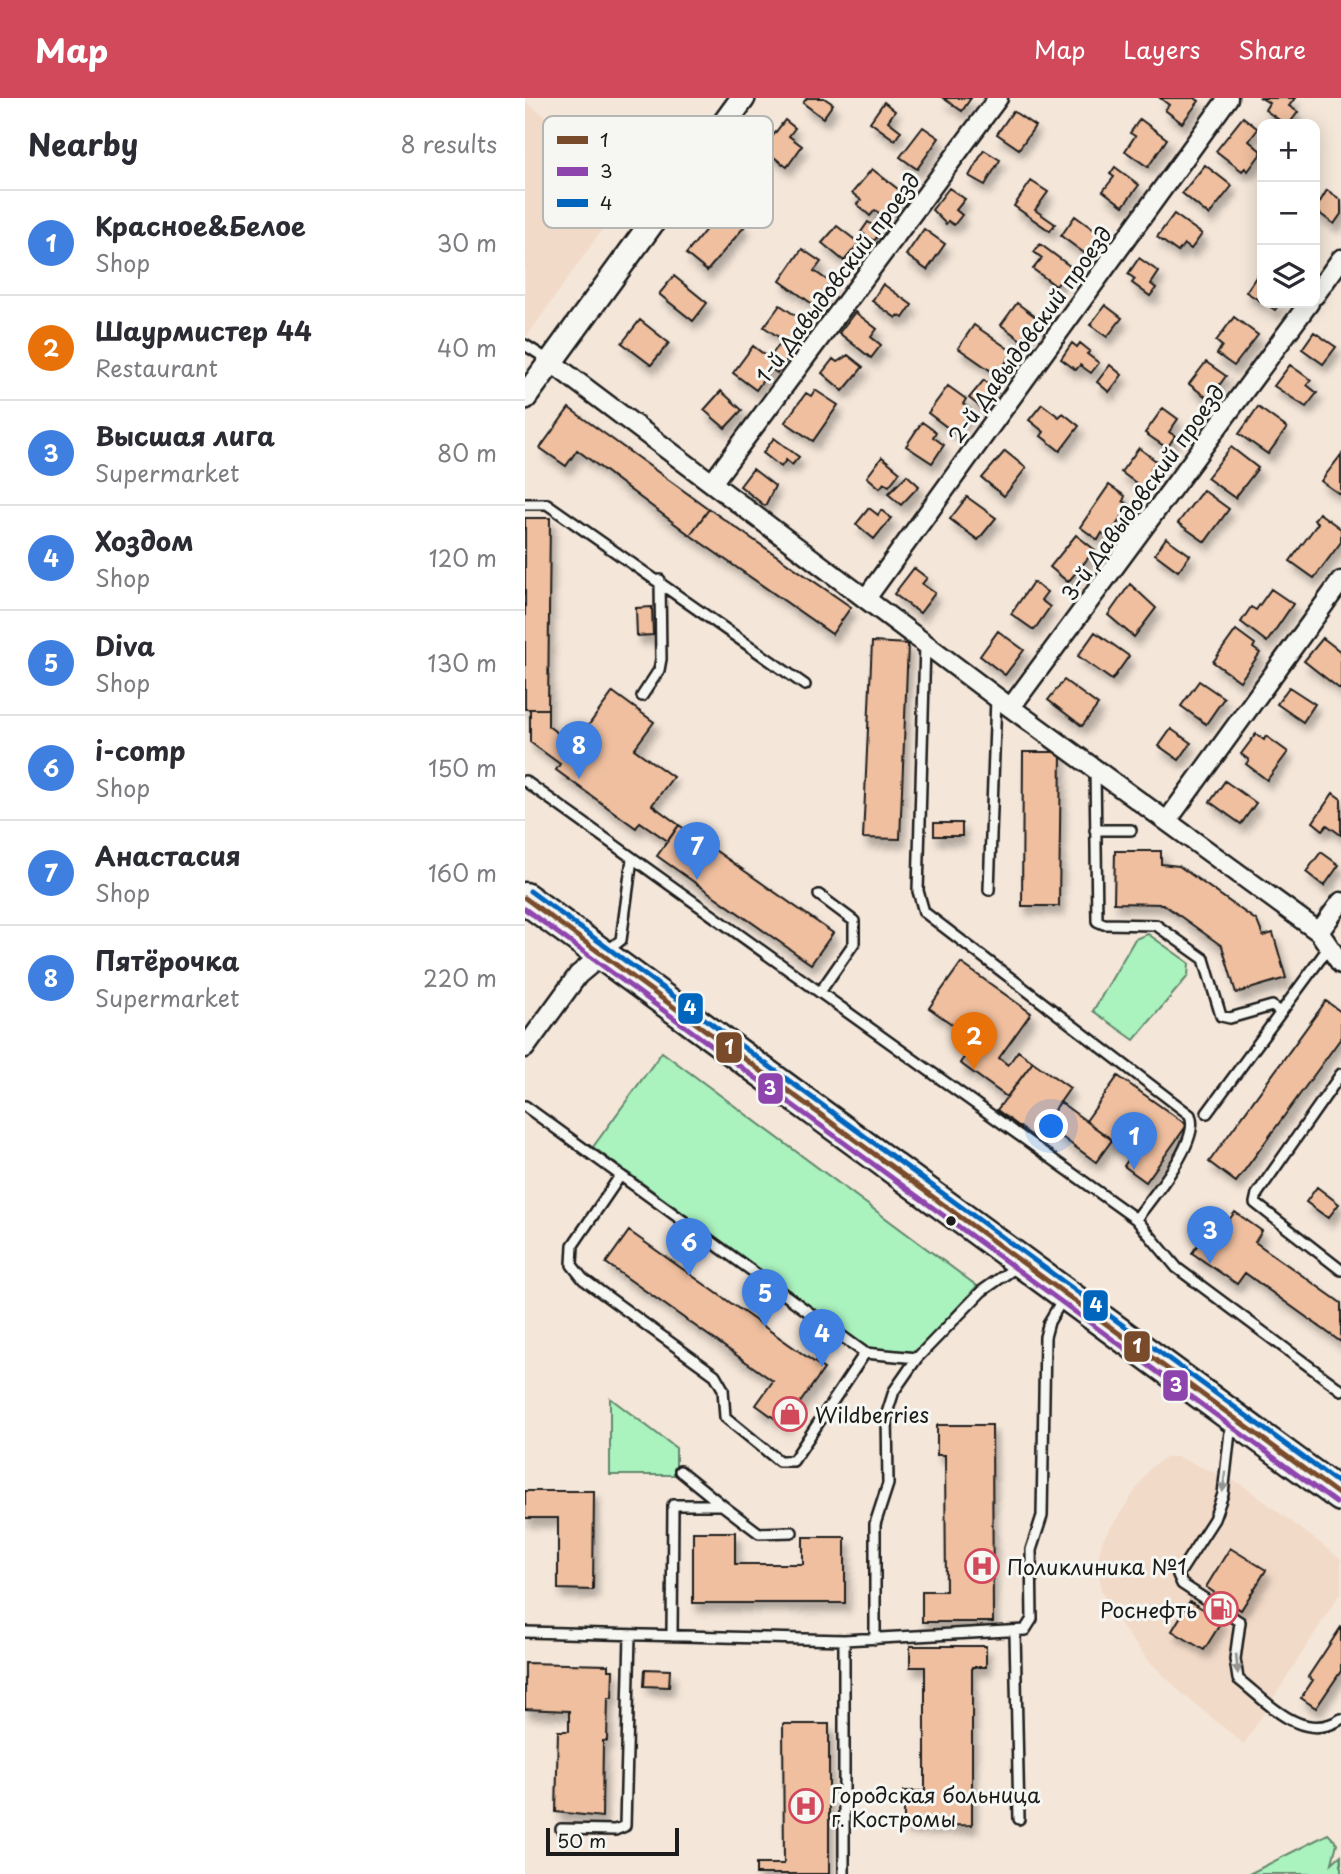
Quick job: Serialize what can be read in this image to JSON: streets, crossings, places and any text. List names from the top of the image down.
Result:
{
  "streets": {
    "street": ["1-й Давыдовский проезд", "2-й Давыдовский проезд", "3-й Давыдовский проезд"]
  },
  "places": {
    "shop": ["Wildberries"],
    "hospital": ["Поликлиника №1", "Городская больница г. Костромы"],
    "fuel station": ["Роснефть"]
  },
  "lines": ["transit line 4", "transit line 1", "transit line 3"],
  "legend": ["1", "3", "4"],
  "scale_bar": "50 m",
  "page": {
    "header": "Map",
    "nav": ["Map", "Layers", "Share"],
    "heading": ["Nearby", "8 results"],
    "map_buttons": ["+", "−"],
    "list": [
      {
        "mark": "1",
        "name": "Красное&Белое",
        "note": "Shop",
        "value": "30 m"
      },
      {
        "mark": "2",
        "name": "Шаурмистер 44",
        "note": "Restaurant",
        "value": "40 m"
      },
      {
        "mark": "3",
        "name": "Высшая лига",
        "note": "Supermarket",
        "value": "80 m"
      },
      {
        "mark": "4",
        "name": "Хоздом",
        "note": "Shop",
        "value": "120 m"
      },
      {
        "mark": "5",
        "name": "Diva",
        "note": "Shop",
        "value": "130 m"
      },
      {
        "mark": "6",
        "name": "i-comp",
        "note": "Shop",
        "value": "150 m"
      },
      {
        "mark": "7",
        "name": "Анастасия",
        "note": "Shop",
        "value": "160 m"
      },
      {
        "mark": "8",
        "name": "Пятёрочка",
        "note": "Supermarket",
        "value": "220 m"
      }
    ],
    "pins": [
      "8",
      "7",
      "2",
      "1",
      "3",
      "6",
      "5",
      "4"
    ],
    "scale": "50 m"
  }
}
